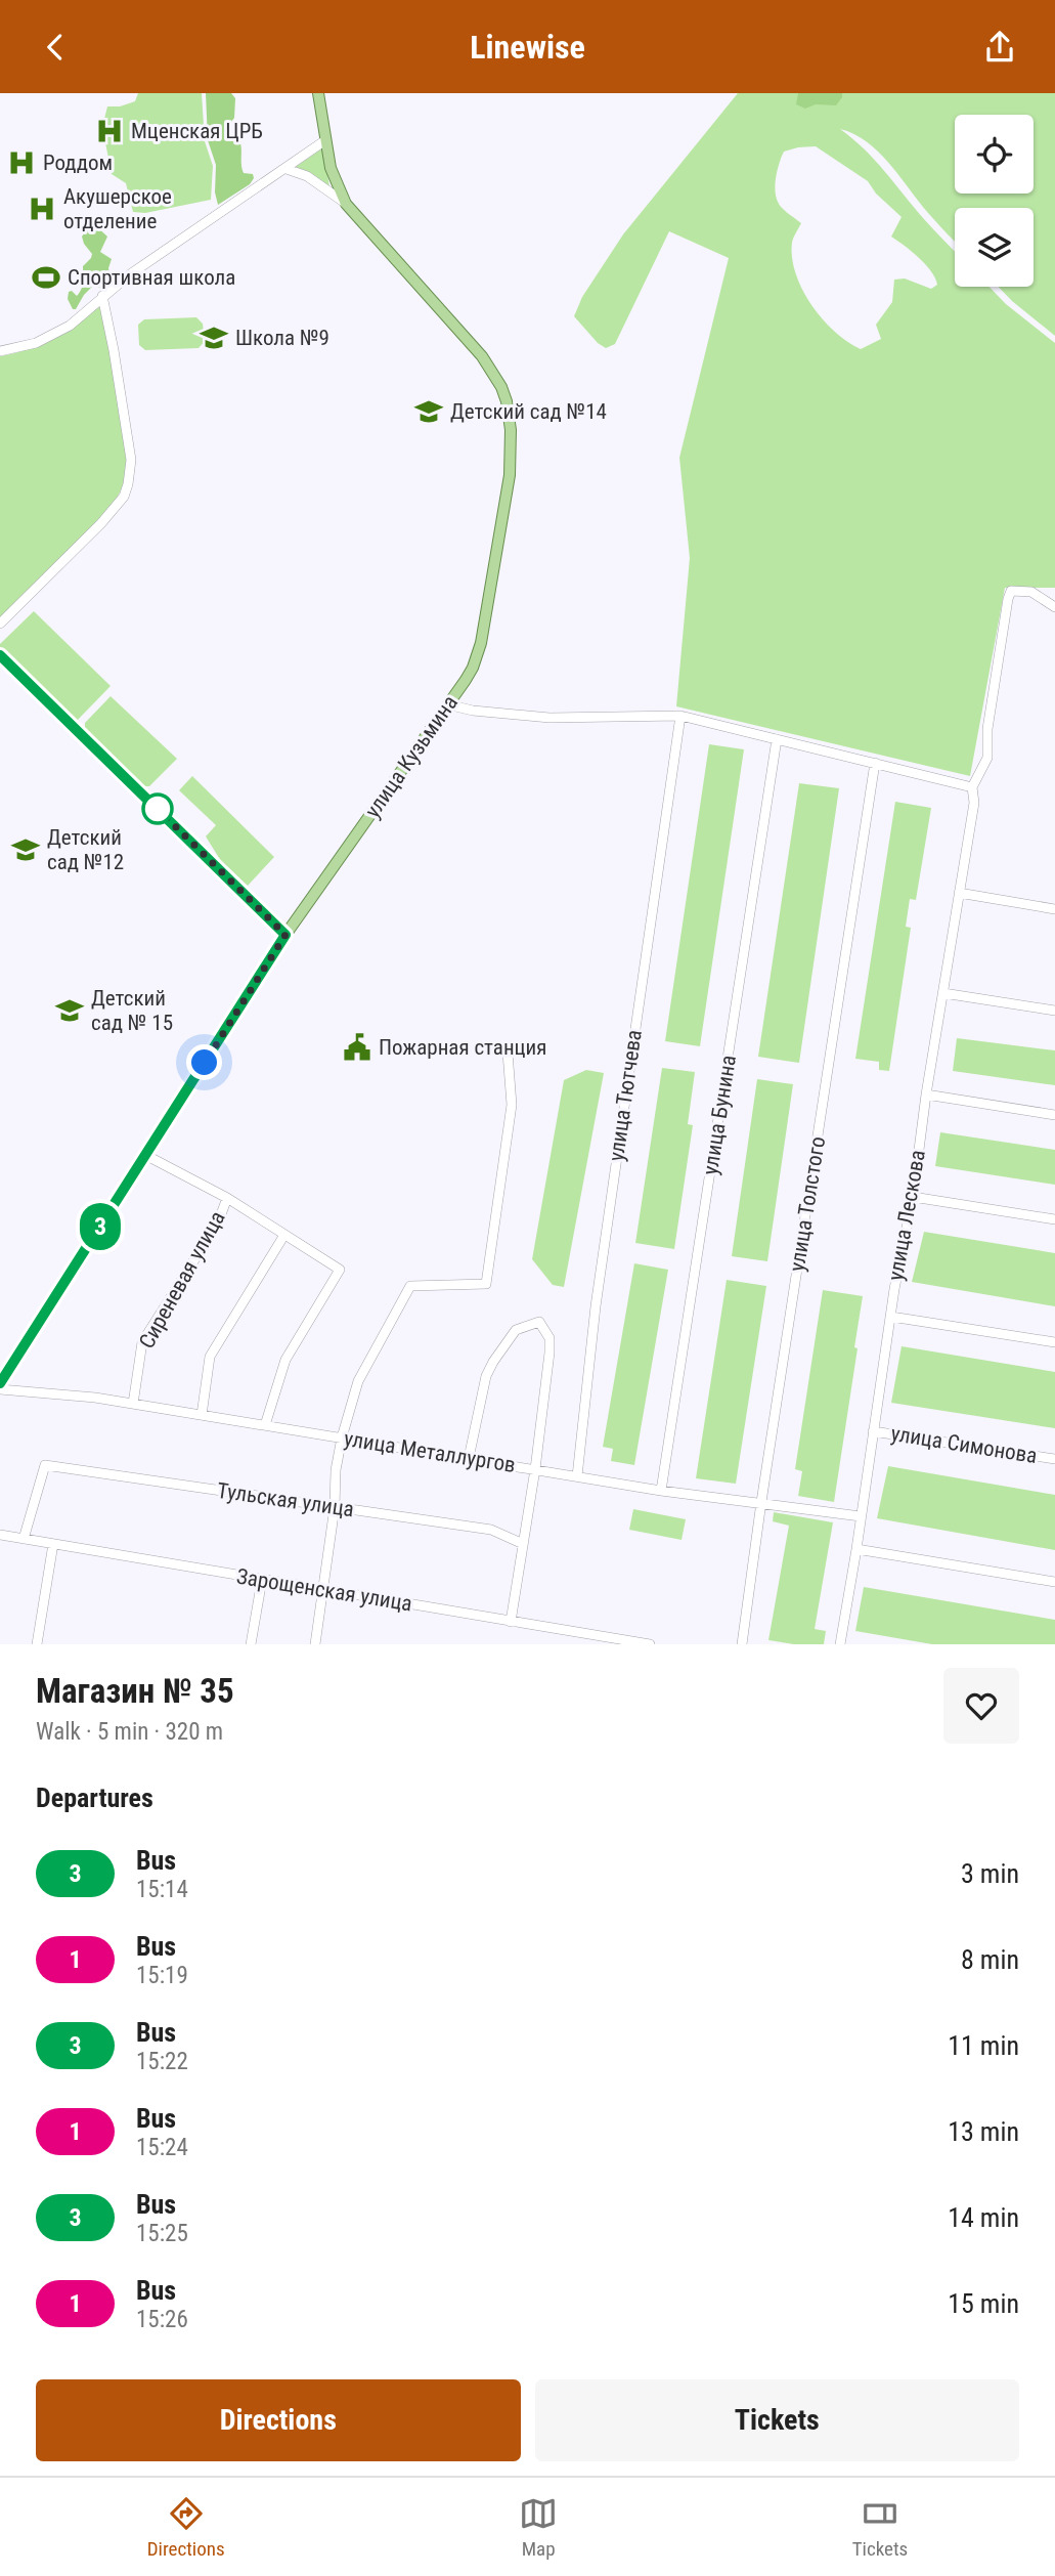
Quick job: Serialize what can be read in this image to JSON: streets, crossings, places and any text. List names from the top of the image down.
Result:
{
  "streets": {
    "main road": ["улица Кузьмина"],
    "street": [
      "улица Тютчева",
      "улица Бунина",
      "улица Толстого",
      "улица Лескова",
      "Сиреневая улица",
      "улица Симонова",
      "улица Металлургов",
      "Тульская улица",
      "Зарощенская улица"
    ]
  },
  "crossings": [
    ["улица Тютчева", "улица Металлургов"],
    ["улица Бунина", "улица Металлургов"],
    ["улица Толстого", "улица Металлургов"],
    ["улица Лескова", "улица Симонова"],
    ["улица Лескова", "улица Металлургов"],
    ["Сиреневая улица", "улица Металлургов"],
    ["Тульская улица", "Зарощенская улица"]
  ],
  "places": {
    "hospital": ["Мценская ЦРБ", "Роддом", "Акушерское отделение"],
    "sports": ["Спортивная школа"],
    "school or university": [
      "Школа №9",
      "Детский сад №14",
      "Детский сад №12",
      "Детский сад № 15"
    ],
    "public building": ["Пожарная станция"]
  },
  "lines": ["bus line 3"],
  "page": {
    "header": "Linewise",
    "on_map": "3",
    "heading": [
      ["Магазин № 35", "Walk · 5 min · 320 m"],
      "Departures"
    ],
    "list": [
      {
        "mark": "3",
        "name": "Bus",
        "note": "15:14",
        "value": "3 min"
      },
      {
        "mark": "1",
        "name": "Bus",
        "note": "15:19",
        "value": "8 min"
      },
      {
        "mark": "3",
        "name": "Bus",
        "note": "15:22",
        "value": "11 min"
      },
      {
        "mark": "1",
        "name": "Bus",
        "note": "15:24",
        "value": "13 min"
      },
      {
        "mark": "3",
        "name": "Bus",
        "note": "15:25",
        "value": "14 min"
      },
      {
        "mark": "1",
        "name": "Bus",
        "note": "15:26",
        "value": "15 min"
      }
    ],
    "buttons": ["Directions", "Tickets"],
    "tabs": ["Directions", "Map", "Tickets"]
  }
}
